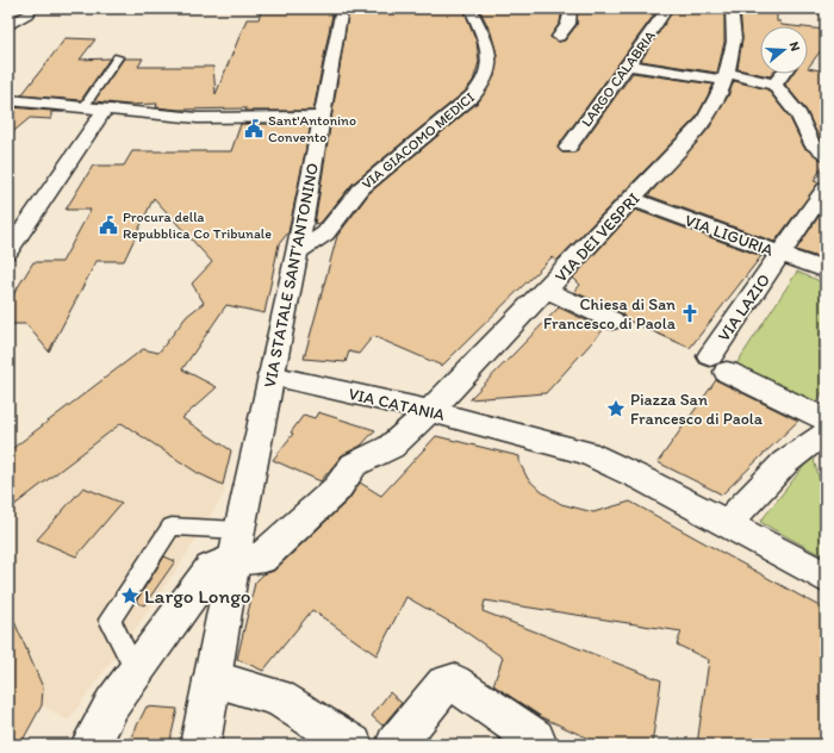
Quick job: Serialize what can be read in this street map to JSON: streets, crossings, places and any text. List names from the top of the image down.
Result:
{
  "streets": {
    "street": [
      "LARGO CALABRIA",
      "VIA GIACOMO MEDICI",
      "VIA LIGURIA",
      "VIA DEI VESPRI",
      "VIA STATALE SANT'ANTONINO",
      "VIA LAZIO",
      "VIA CATANIA"
    ]
  },
  "crossings": [
    ["VIA GIACOMO MEDICI", "VIA STATALE SANT'ANTONINO"],
    ["VIA LIGURIA", "VIA DEI VESPRI"],
    ["VIA LIGURIA", "VIA LAZIO"],
    ["VIA DEI VESPRI", "VIA STATALE SANT'ANTONINO"],
    ["VIA DEI VESPRI", "VIA CATANIA"],
    ["VIA STATALE SANT'ANTONINO", "VIA CATANIA"]
  ],
  "places": {
    "public building": ["Sant'Antonino Convento", "Procura della Repubblica Co Tribunale"],
    "church": ["Chiesa di San Francesco di Paola"],
    "place": ["Piazza San Francesco di Paola", "Largo Longo"]
  },
  "north": "right"
}
